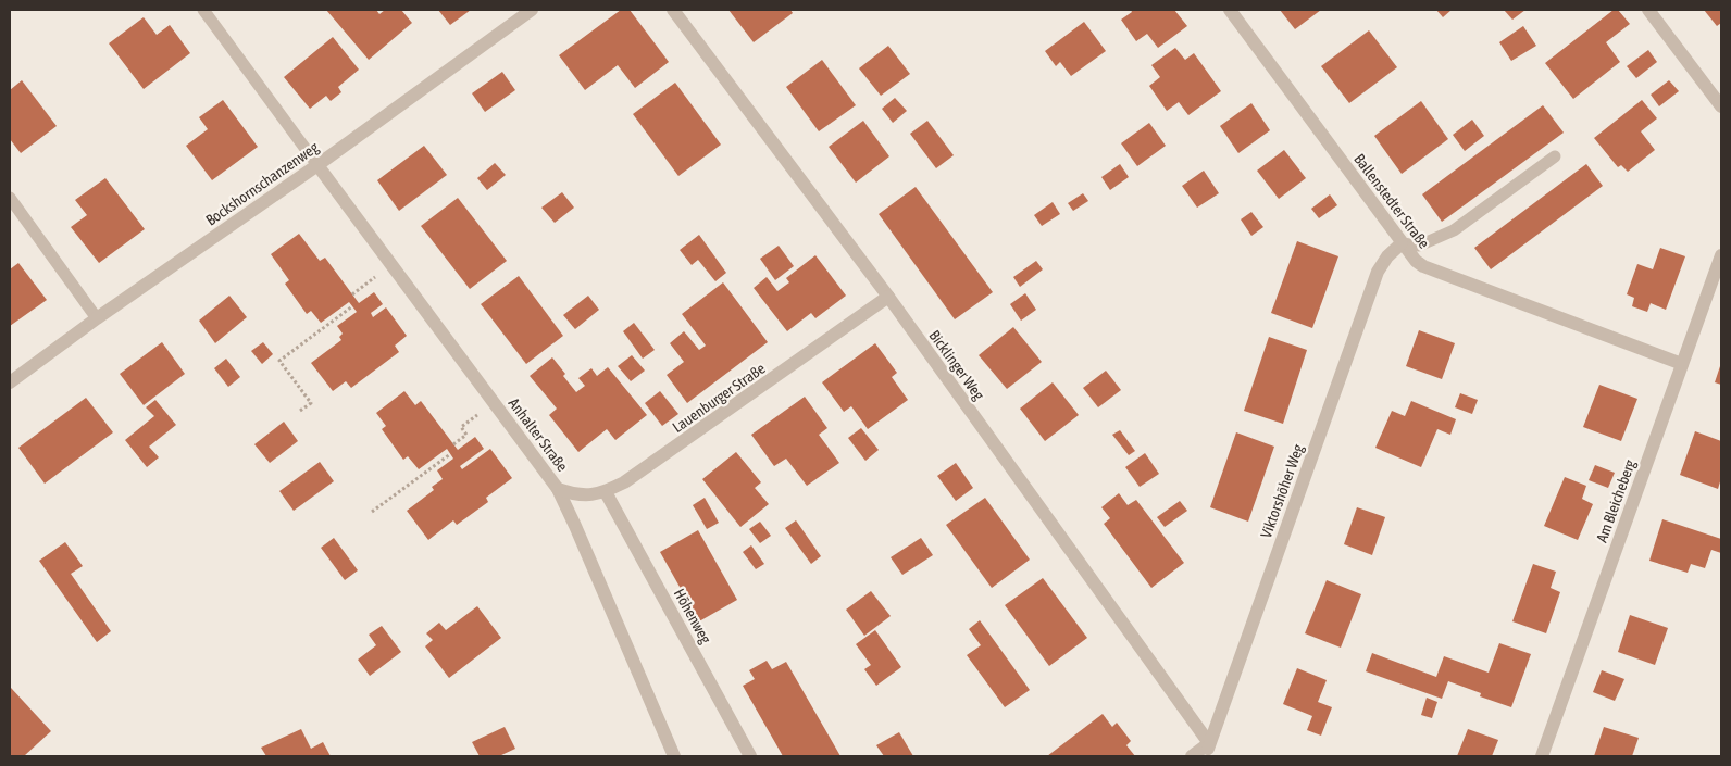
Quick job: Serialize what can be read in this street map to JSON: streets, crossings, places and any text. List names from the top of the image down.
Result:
{
  "streets": {
    "street": [
      "Bockshornschanzenweg",
      "Ballenstedter Straße",
      "Bicklinger Weg",
      "Lauenburger Straße",
      "Anhalter Straße",
      "Viktorshöher Weg",
      "Am Bleicheberg",
      "Höhenweg"
    ]
  },
  "crossings": [
    ["Bockshornschanzenweg", "Anhalter Straße"],
    ["Ballenstedter Straße", "Viktorshöher Weg"],
    ["Ballenstedter Straße", "Am Bleicheberg"],
    ["Bicklinger Weg", "Lauenburger Straße"],
    ["Bicklinger Weg", "Viktorshöher Weg"],
    ["Lauenburger Straße", "Anhalter Straße"],
    ["Lauenburger Straße", "Höhenweg"]
  ]
}
